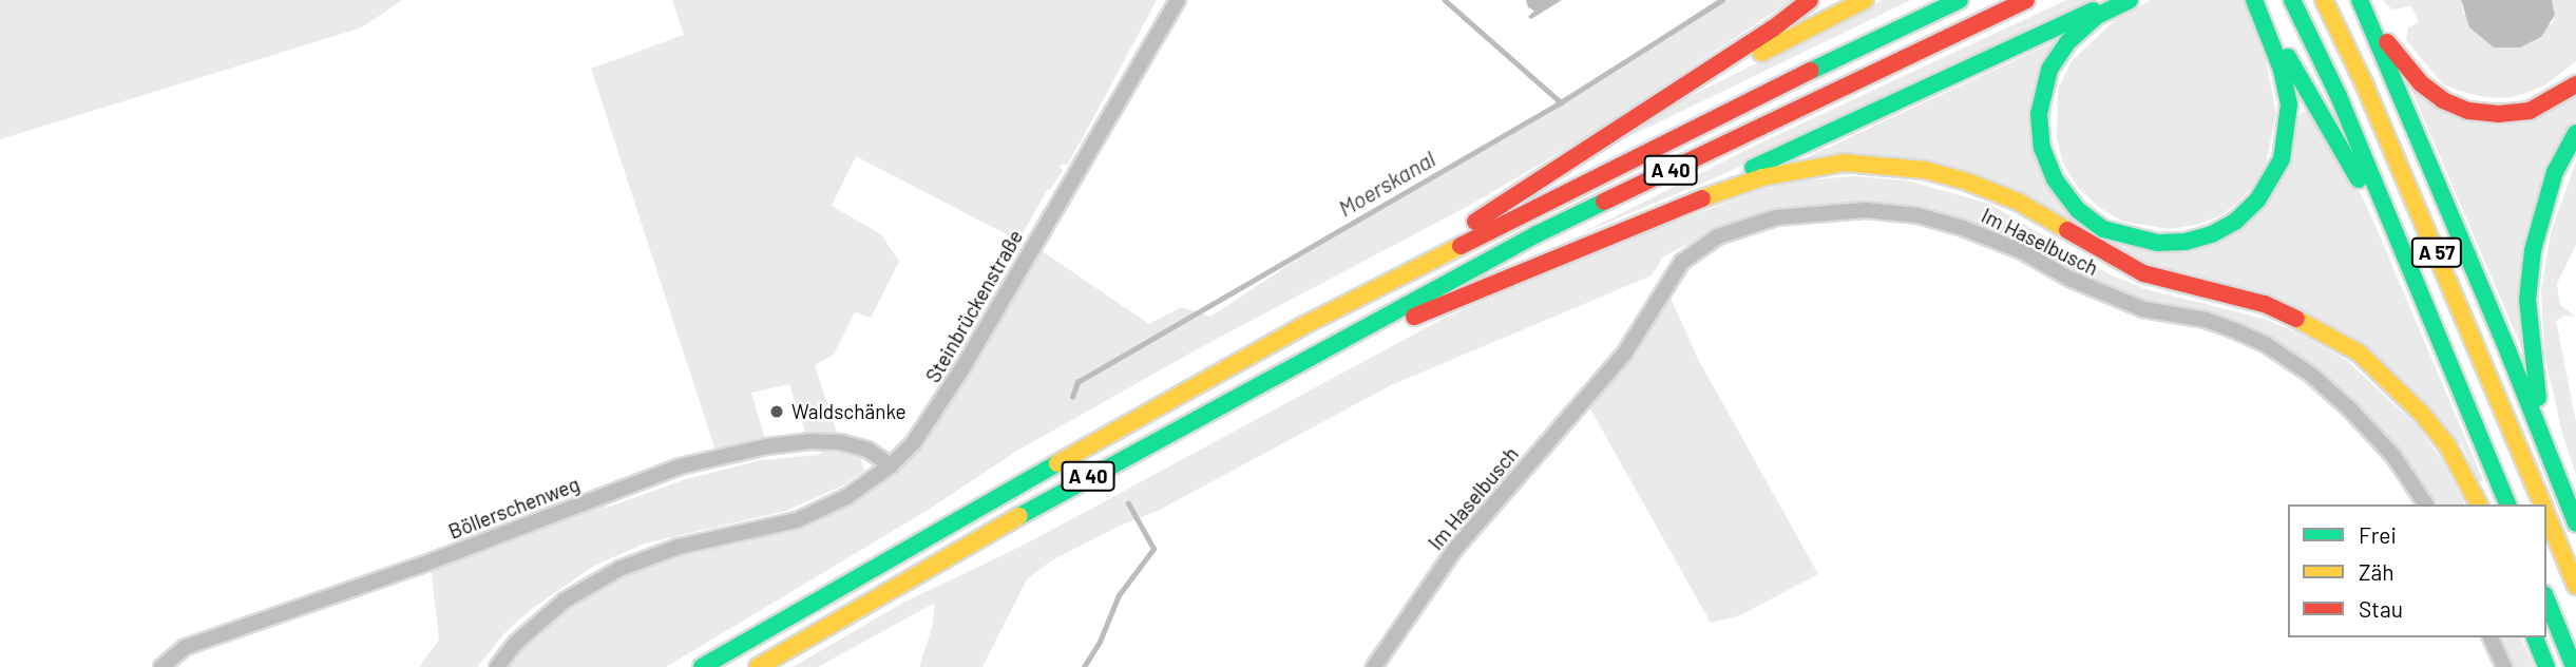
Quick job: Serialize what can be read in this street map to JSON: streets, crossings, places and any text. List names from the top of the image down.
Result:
{
  "streets": {
    "highway": ["A 40", "A 57"],
    "street": ["Im Haselbusch", "Steinbrückenstraße", "Böllerschenweg"]
  },
  "crossings": [
    ["Steinbrückenstraße", "Böllerschenweg"]
  ],
  "water": ["Moerskanal"],
  "places": ["Waldschänke"],
  "legend": ["Frei", "Zäh", "Stau"]
}
